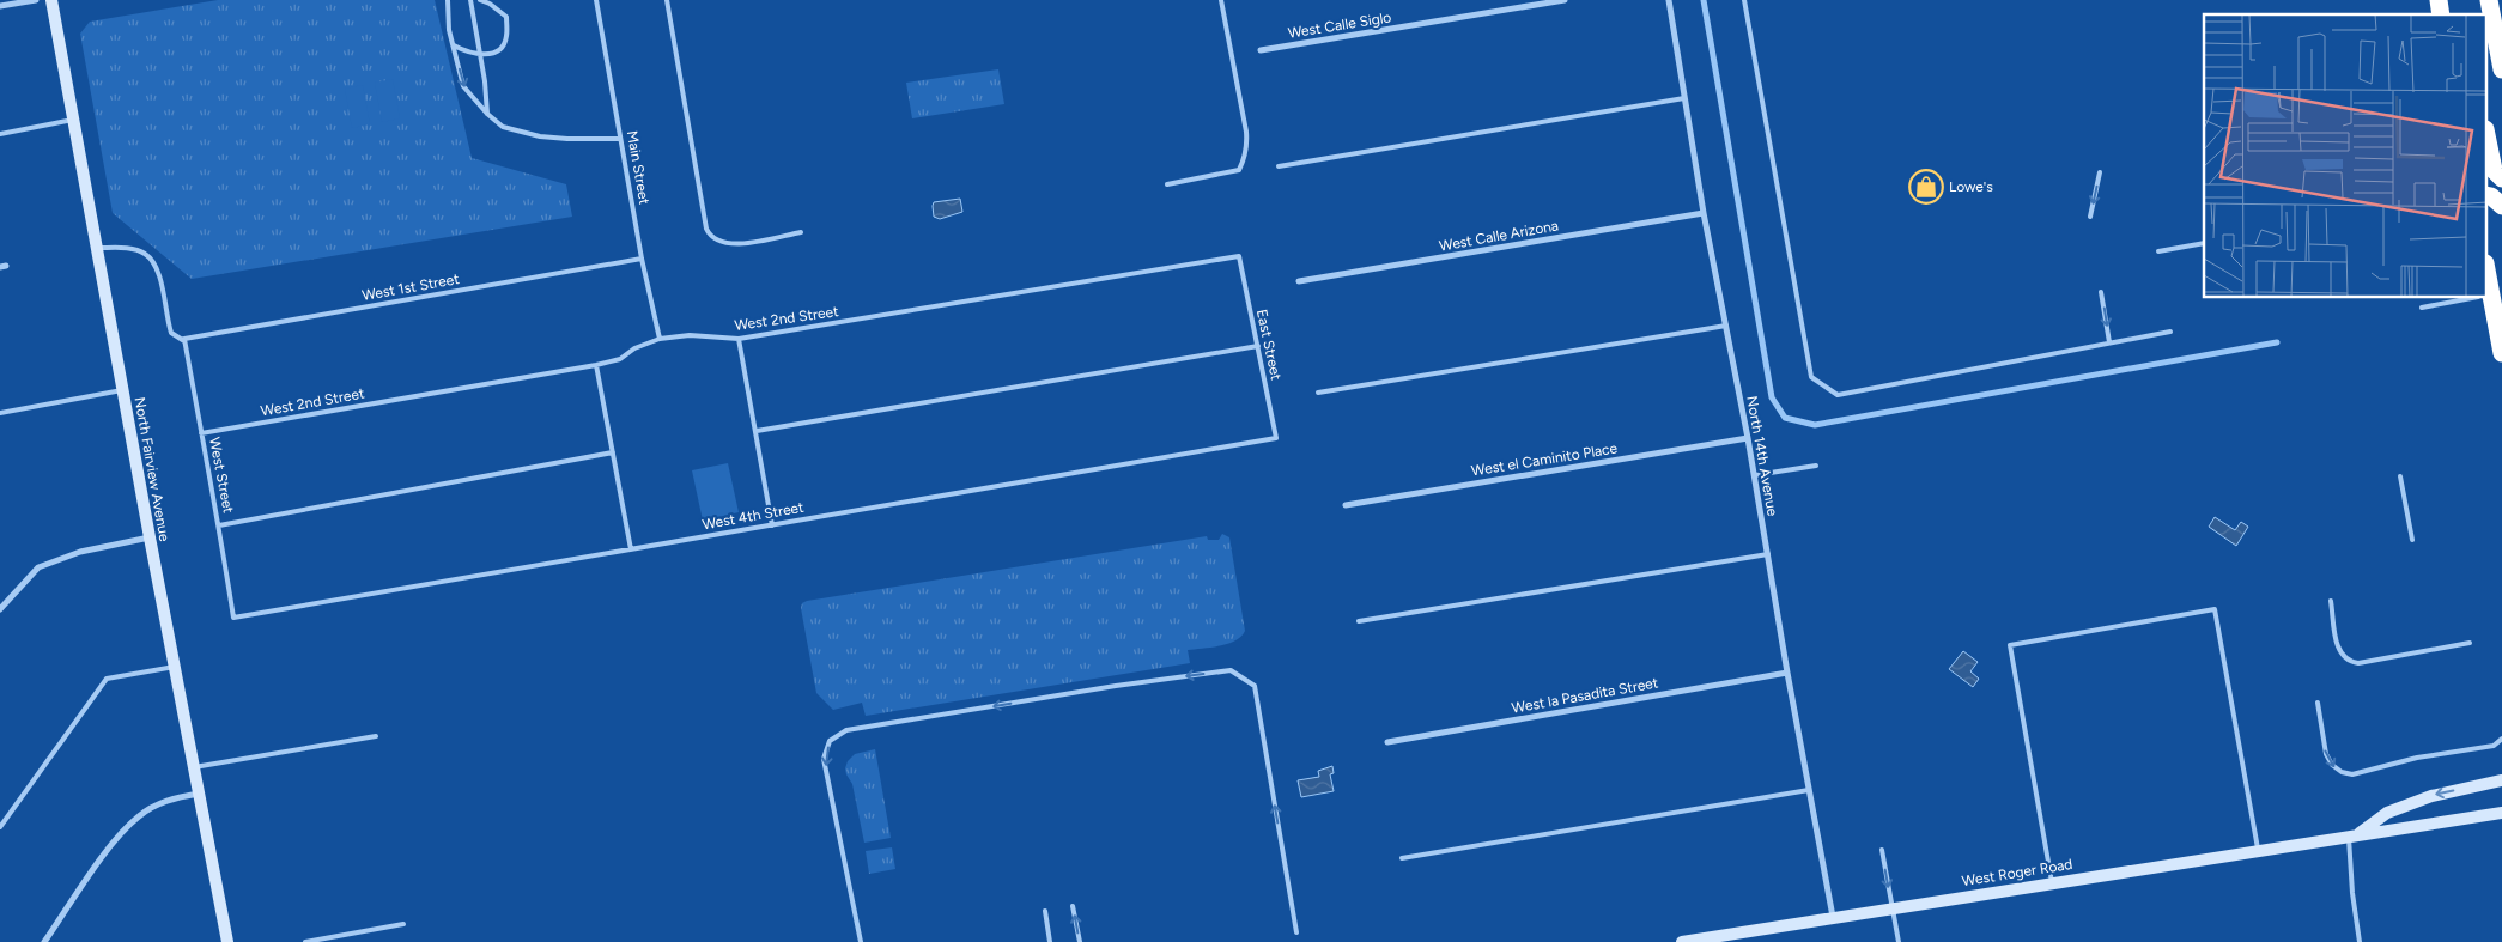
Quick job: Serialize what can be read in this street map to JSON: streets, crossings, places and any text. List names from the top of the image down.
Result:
{
  "streets": {
    "street": [
      "West Calle Siglo",
      "West Calle Arizona",
      "North 14th Avenue",
      "West el Caminito Place",
      "North Fairview Avenue",
      "West la Pasadita Street",
      "West Roger Road"
    ],
    "lane": [
      "Main Street",
      "West 1st Street",
      "West 2nd Street",
      "East Street",
      "West Street",
      "West 4th Street"
    ]
  },
  "crossings": [
    ["Main Street", "West 1st Street"],
    ["Main Street", "West 2nd Street"],
    ["West Calle Arizona", "North 14th Avenue"],
    ["West 1st Street", "West Street"],
    ["West 2nd Street", "East Street"],
    ["West 2nd Street", "West Street"],
    ["East Street", "West 4th Street"],
    ["North 14th Avenue", "West el Caminito Place"],
    ["North 14th Avenue", "West la Pasadita Street"],
    ["North 14th Avenue", "West Roger Road"],
    ["West Street", "West 4th Street"]
  ],
  "places": {
    "shop": ["Lowe's"]
  }
}
